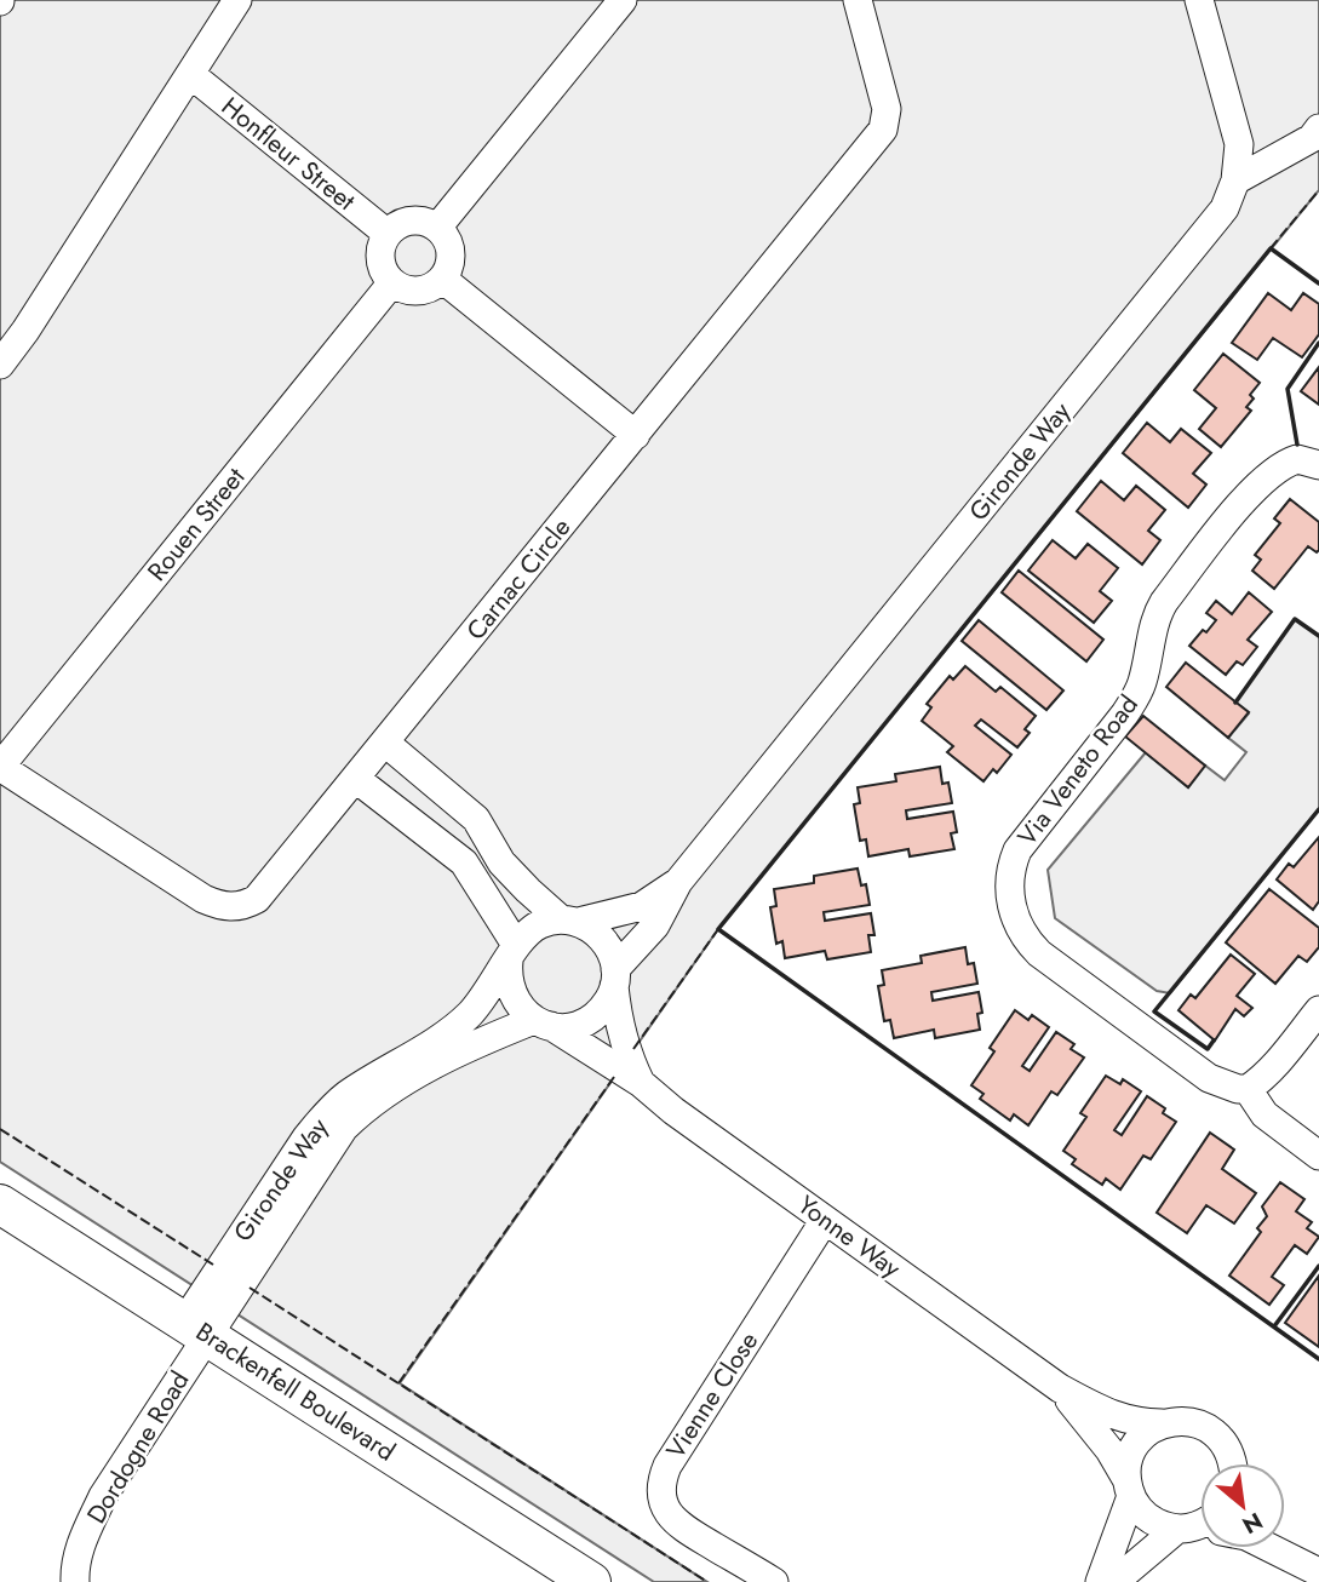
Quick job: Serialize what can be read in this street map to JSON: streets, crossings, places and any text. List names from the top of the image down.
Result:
{
  "streets": {
    "street": [
      "Honfleur Street",
      "Gironde Way",
      "Rouen Street",
      "Carnac Circle",
      "Via Veneto Road",
      "Yonne Way",
      "Brackenfell Boulevard",
      "Vienne Close",
      "Dordogne Road"
    ]
  },
  "crossings": [
    ["Honfleur Street", "Rouen Street"],
    ["Gironde Way", "Yonne Way"],
    ["Gironde Way", "Brackenfell Boulevard"],
    ["Gironde Way", "Dordogne Road"],
    ["Rouen Street", "Carnac Circle"],
    ["Yonne Way", "Vienne Close"],
    ["Brackenfell Boulevard", "Dordogne Road"]
  ],
  "north": "bottom right"
}
